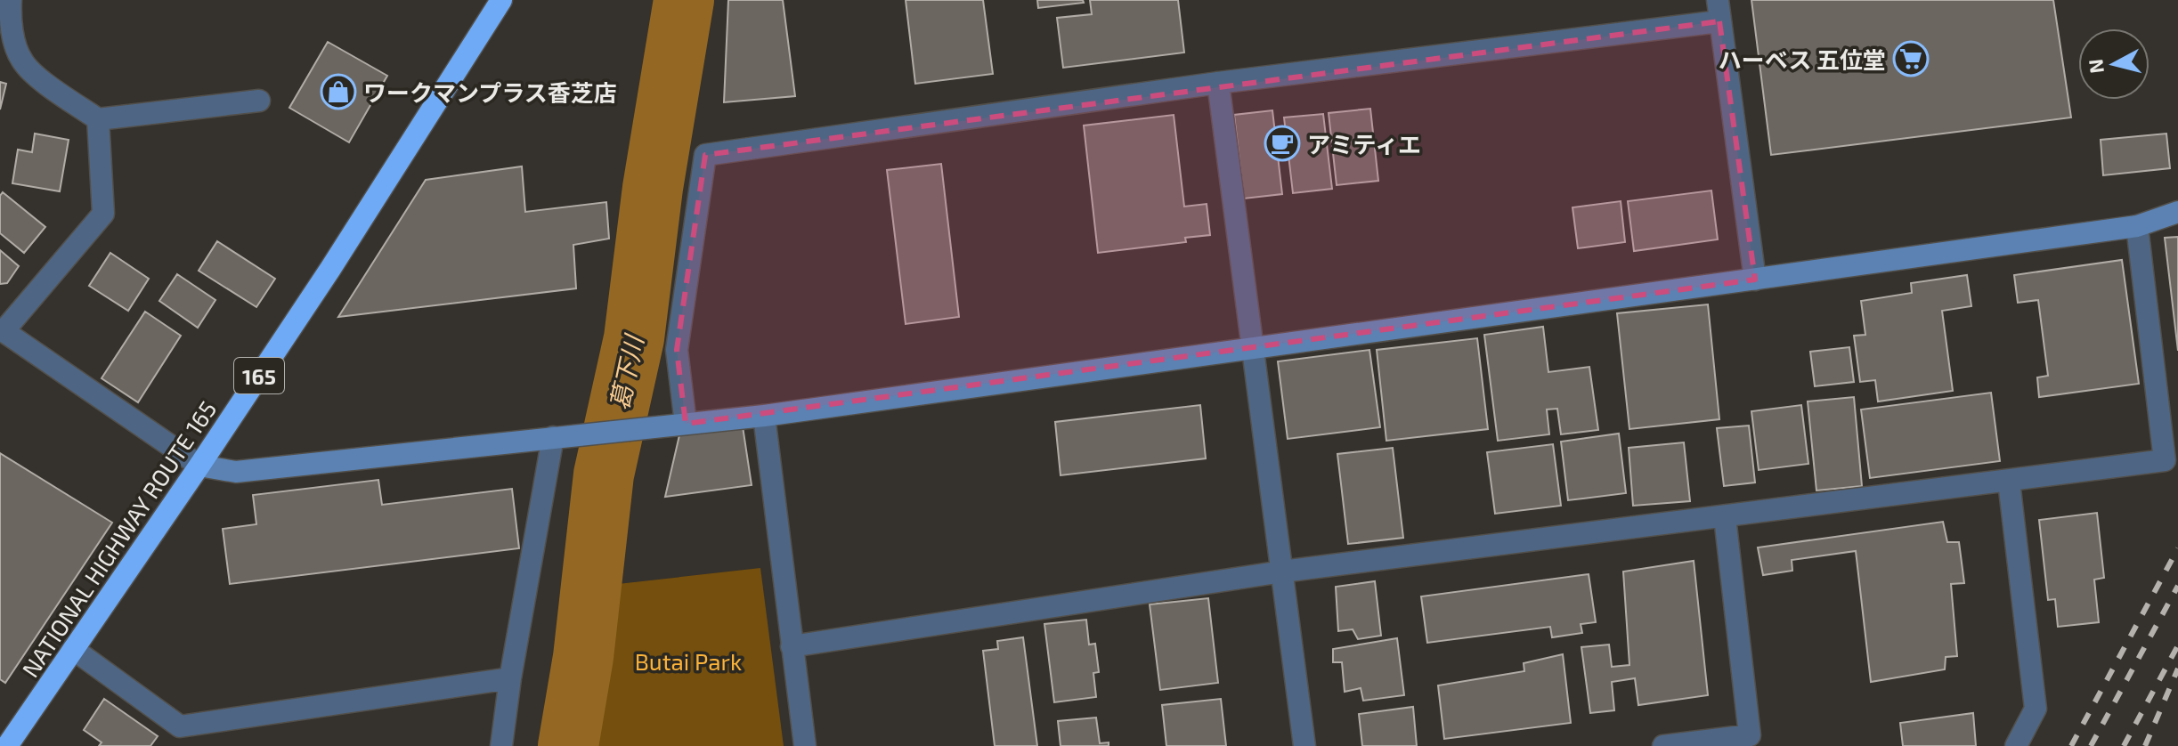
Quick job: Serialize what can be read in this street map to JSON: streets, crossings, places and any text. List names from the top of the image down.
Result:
{
  "streets": {
    "highway": ["165", "NATIONAL HIGHWAY ROUTE 165"]
  },
  "water": ["葛下川"],
  "parks": ["Butai Park"],
  "places": {
    "supermarket": ["ハーベス 五位堂"],
    "shop": ["ワークマンプラス香芝店"],
    "cafe": ["アミティエ"]
  },
  "north": "left"
}
